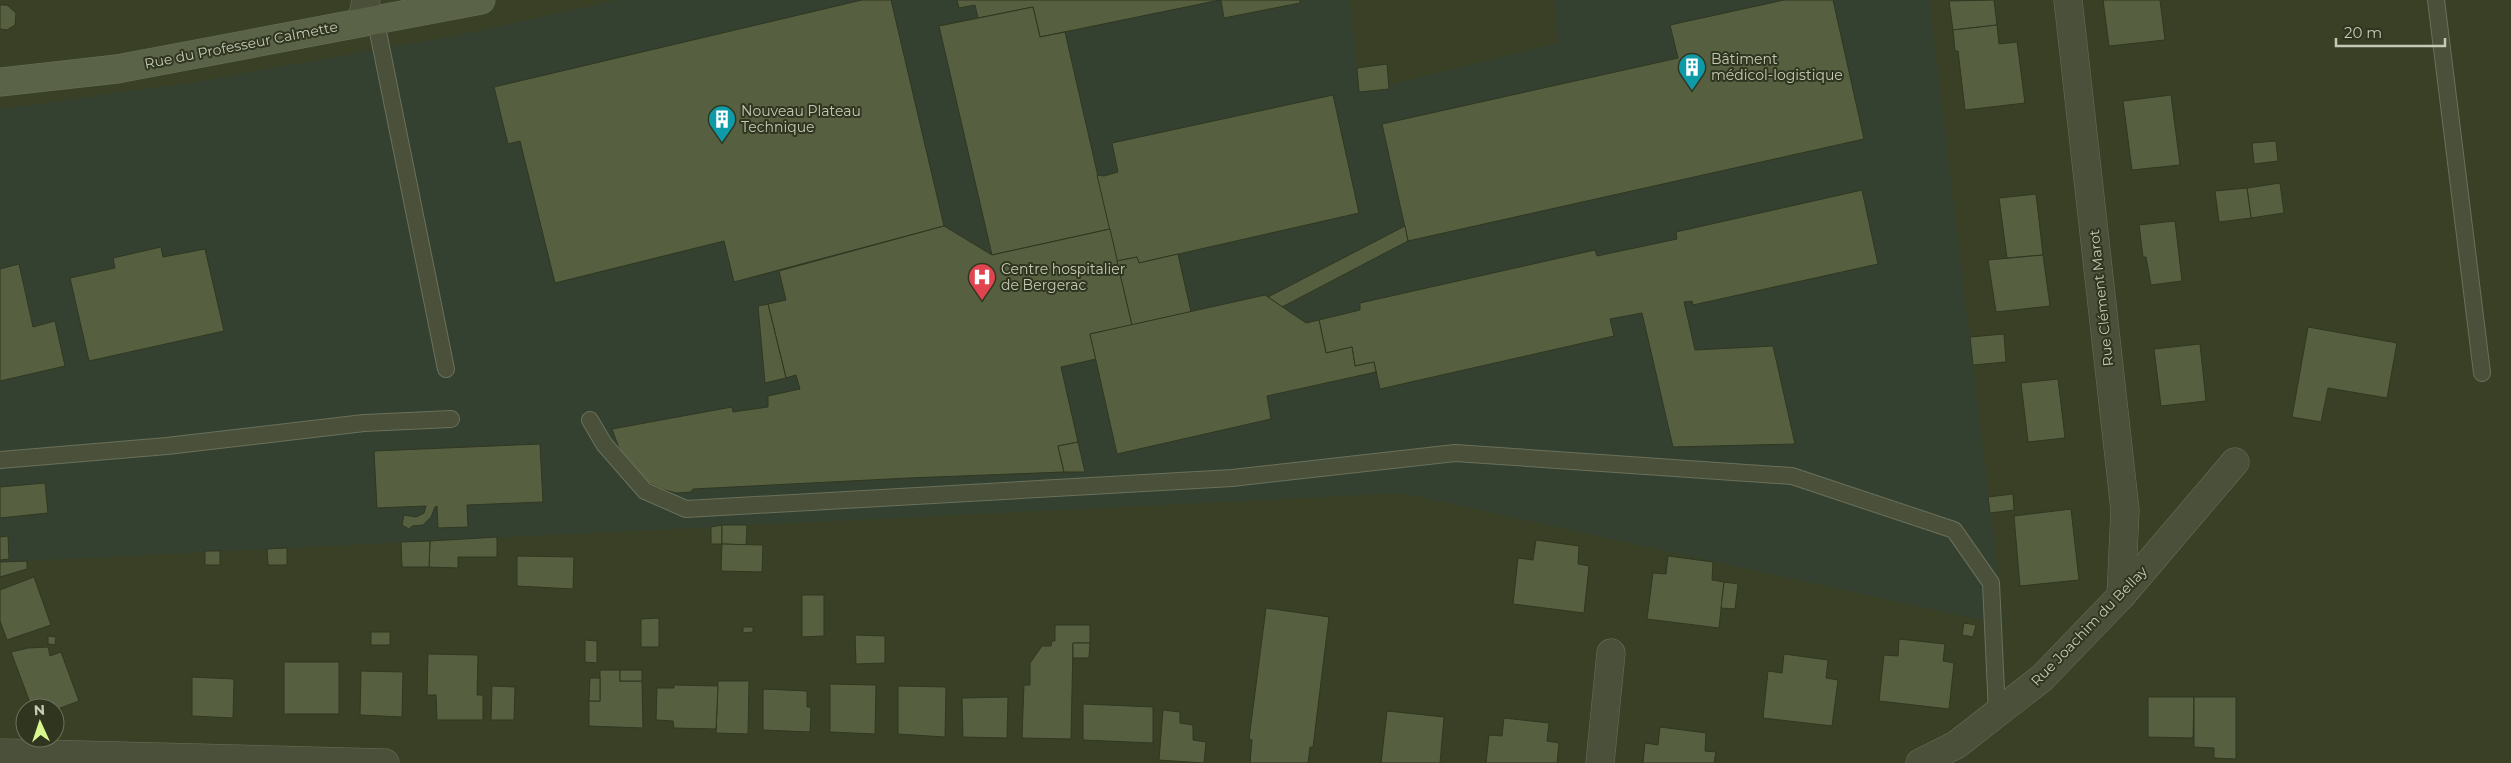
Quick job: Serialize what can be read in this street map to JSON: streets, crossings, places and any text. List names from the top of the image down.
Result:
{
  "streets": {
    "main road": ["Rue du Professeur Calmette"],
    "street": ["Rue Clément Marot", "Rue Joachim du Bellay"]
  },
  "crossings": [
    ["Rue Clément Marot", "Rue Joachim du Bellay"]
  ],
  "places": {
    "building": ["Bâtiment médicol-logistique", "Nouveau Plateau Technique"],
    "hospital": ["Centre hospitalier de Bergerac"]
  },
  "scale_bar": "20 m",
  "north": "top"
}
